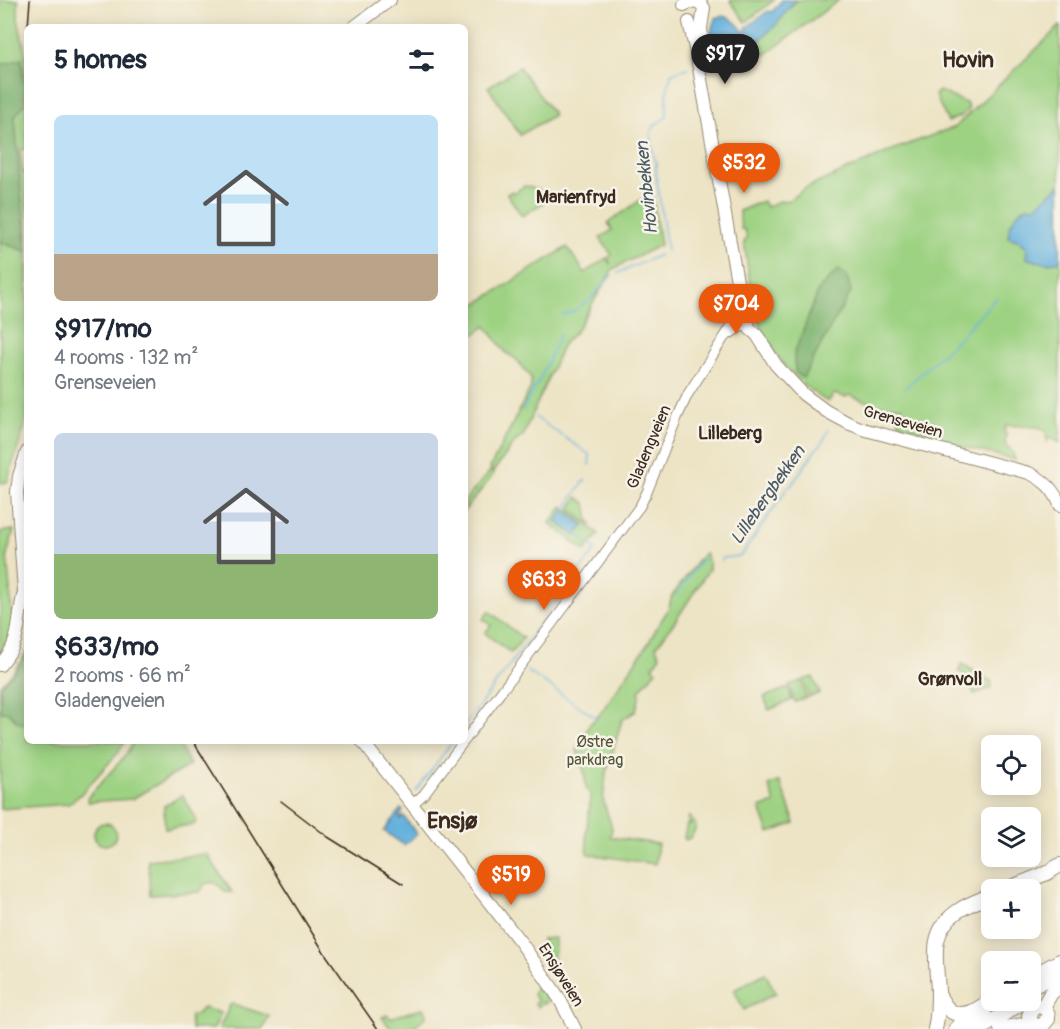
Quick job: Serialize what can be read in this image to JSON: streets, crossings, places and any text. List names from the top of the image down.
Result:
{
  "streets": {
    "main road": ["Grenseveien", "Ensjøveien"],
    "street": ["Gladengveien"]
  },
  "crossings": [
    ["Grenseveien", "Gladengveien"],
    ["Gladengveien", "Ensjøveien"]
  ],
  "districts": [
    "Hovin",
    "Marienfryd",
    "Lilleberg",
    "Grønvoll",
    "Ensjø"
  ],
  "water": ["Hovinbekken", "Lillebergbekken"],
  "parks": ["Østre parkdrag"],
  "page": {
    "heading": "5 homes",
    "price": [
      "$917",
      "$532",
      "$704",
      "$633",
      "$519"
    ],
    "list": [
      {
        "name": "$917/mo",
        "note": "4 rooms · 132 m² · Grenseveien"
      },
      {
        "name": "$633/mo",
        "note": "2 rooms · 66 m² · Gladengveien"
      }
    ],
    "map_buttons": ["+", "−"]
  }
}
